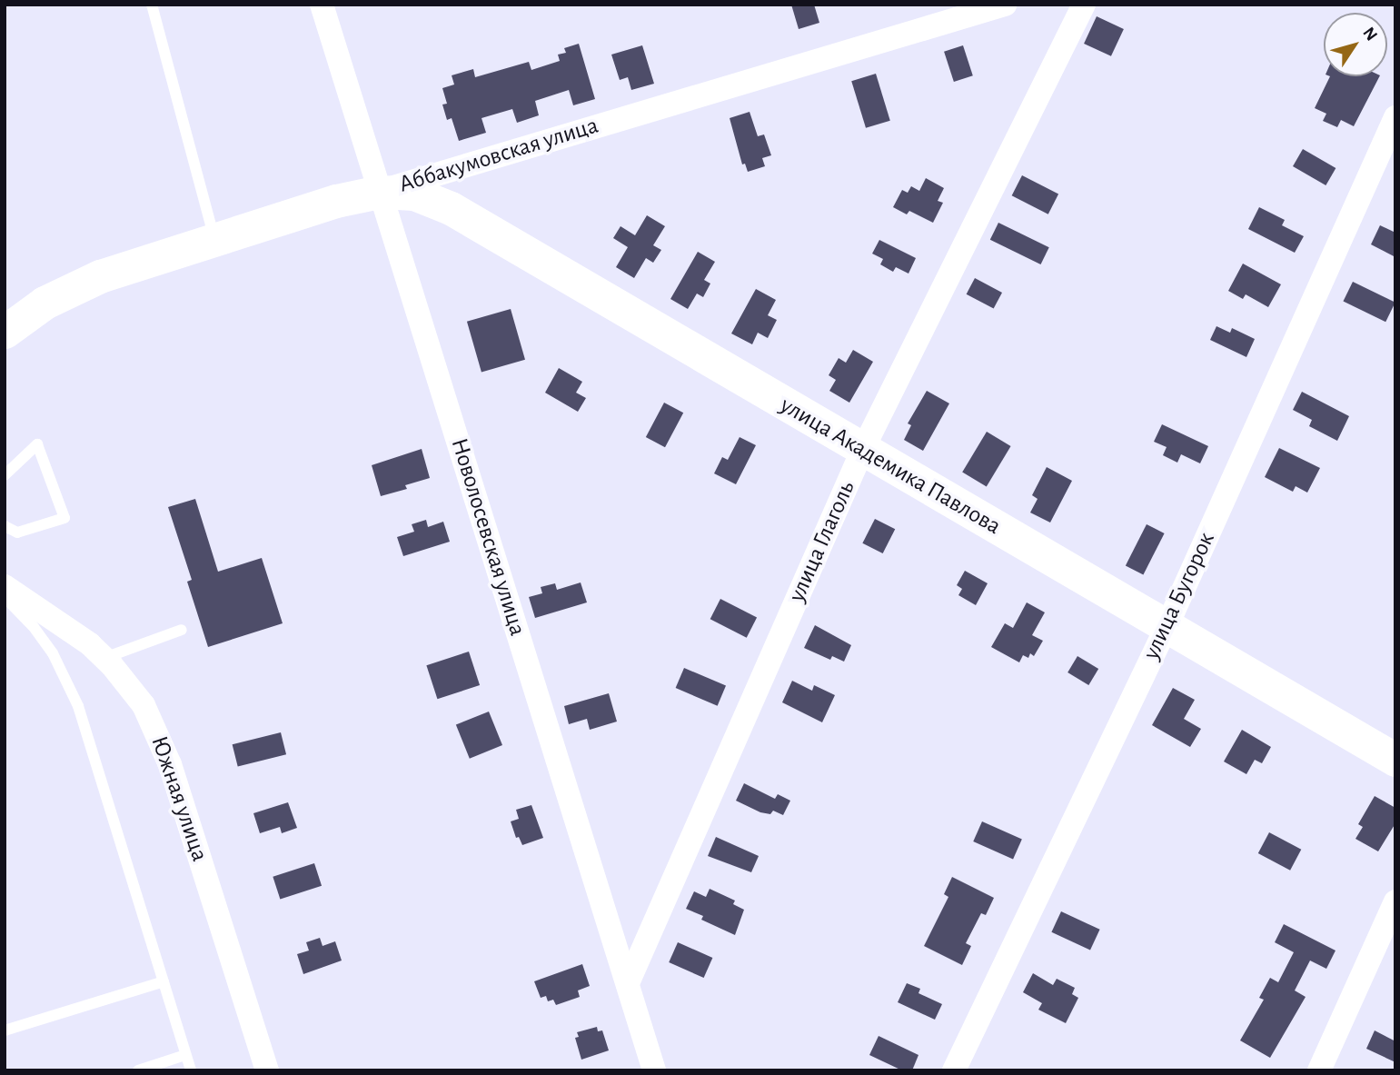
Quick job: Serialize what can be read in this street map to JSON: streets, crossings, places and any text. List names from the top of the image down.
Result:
{
  "streets": {
    "street": [
      "Аббакумовская улица",
      "улица Академика Павлова",
      "Новолосевская улица",
      "улица Глаголь",
      "улица Бугорок",
      "Южная улица"
    ]
  },
  "crossings": [
    ["Аббакумовская улица", "улица Академика Павлова"],
    ["Аббакумовская улица", "Новолосевская улица"],
    ["улица Академика Павлова", "Новолосевская улица"],
    ["улица Академика Павлова", "улица Глаголь"],
    ["улица Академика Павлова", "улица Бугорок"],
    ["Новолосевская улица", "улица Глаголь"]
  ],
  "north": "top right"
}
